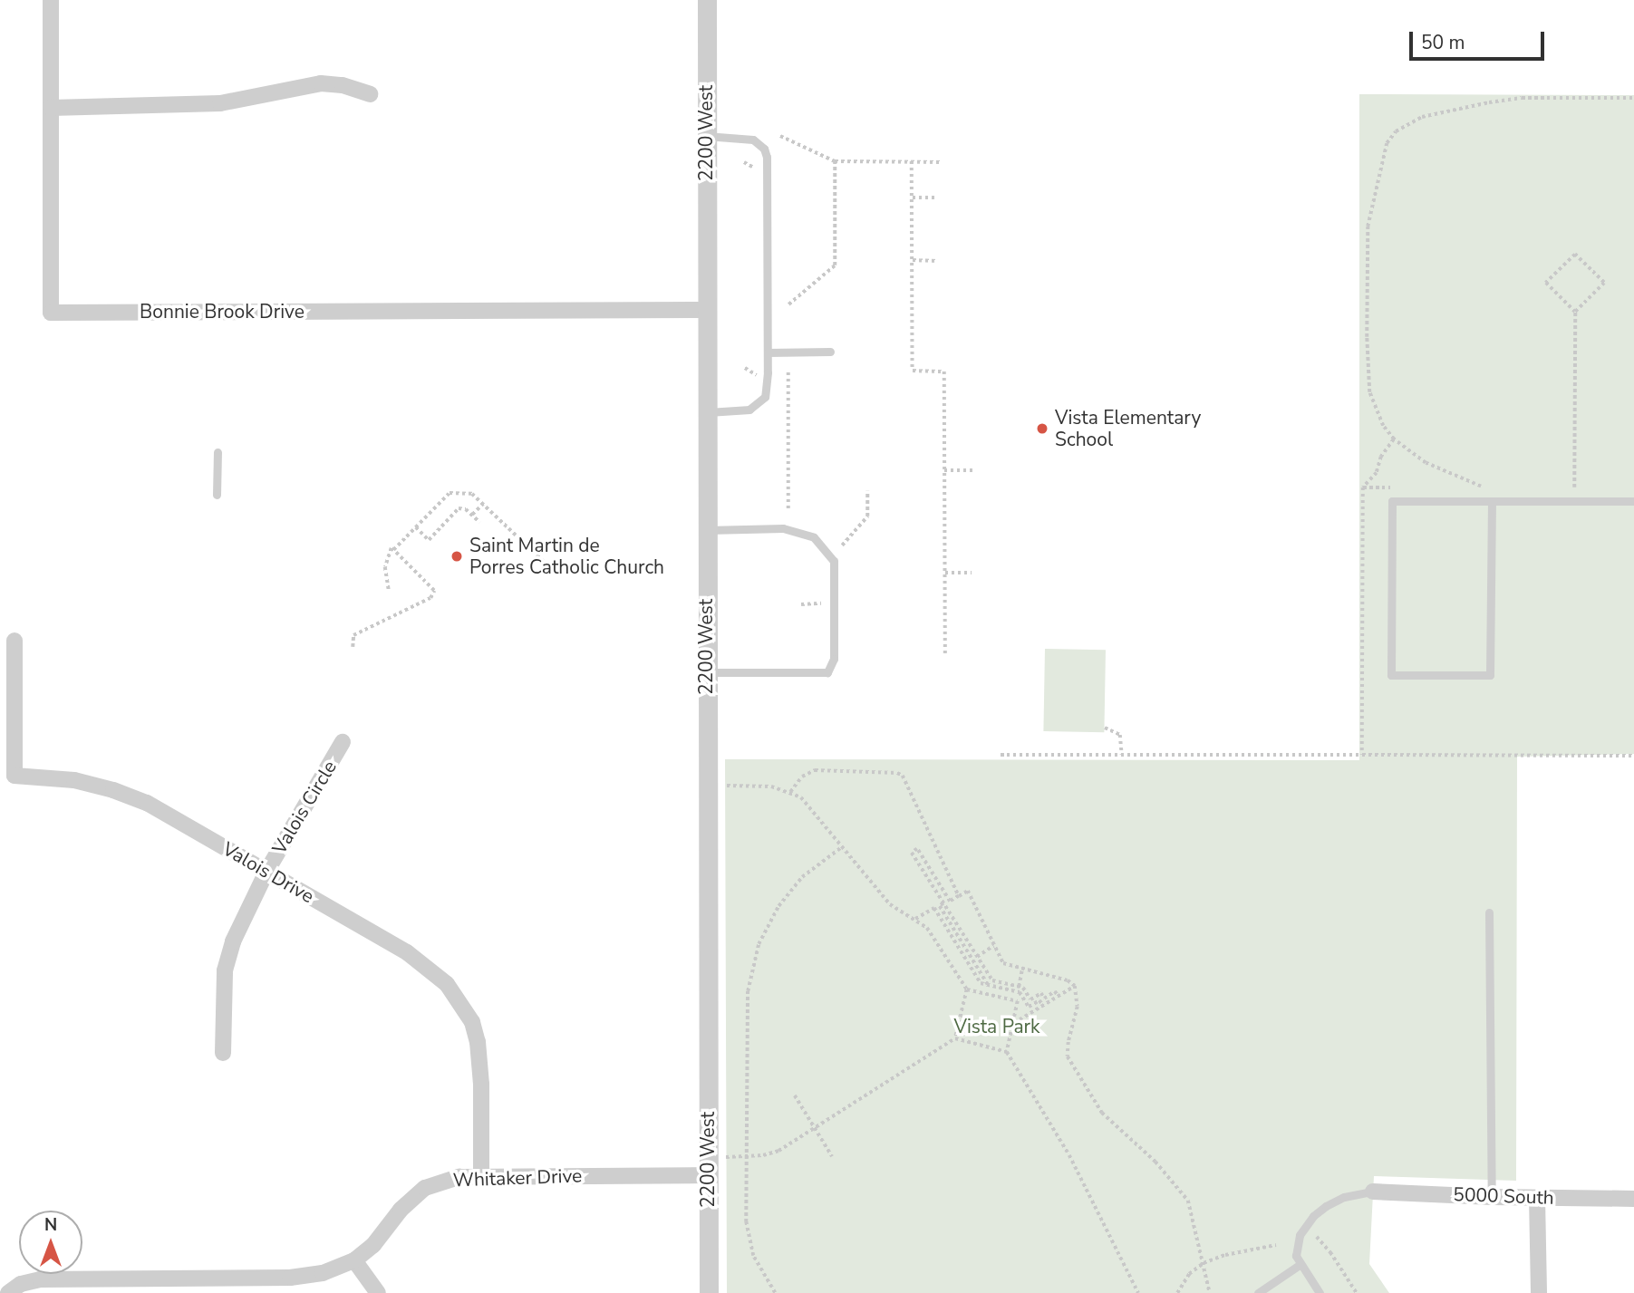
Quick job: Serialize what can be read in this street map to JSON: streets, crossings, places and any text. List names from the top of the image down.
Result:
{
  "streets": {
    "street": [
      "2200 West",
      "Bonnie Brook Drive",
      "Valois Circle",
      "Valois Drive",
      "Whitaker Drive",
      "5000 South"
    ]
  },
  "crossings": [
    ["2200 West", "Bonnie Brook Drive"],
    ["2200 West", "Whitaker Drive"],
    ["Valois Circle", "Valois Drive"],
    ["Valois Drive", "Whitaker Drive"]
  ],
  "parks": ["Vista Park"],
  "places": ["Vista Elementary School", "Saint Martin de Porres Catholic Church"],
  "scale_bar": "50 m",
  "north": "top"
}
